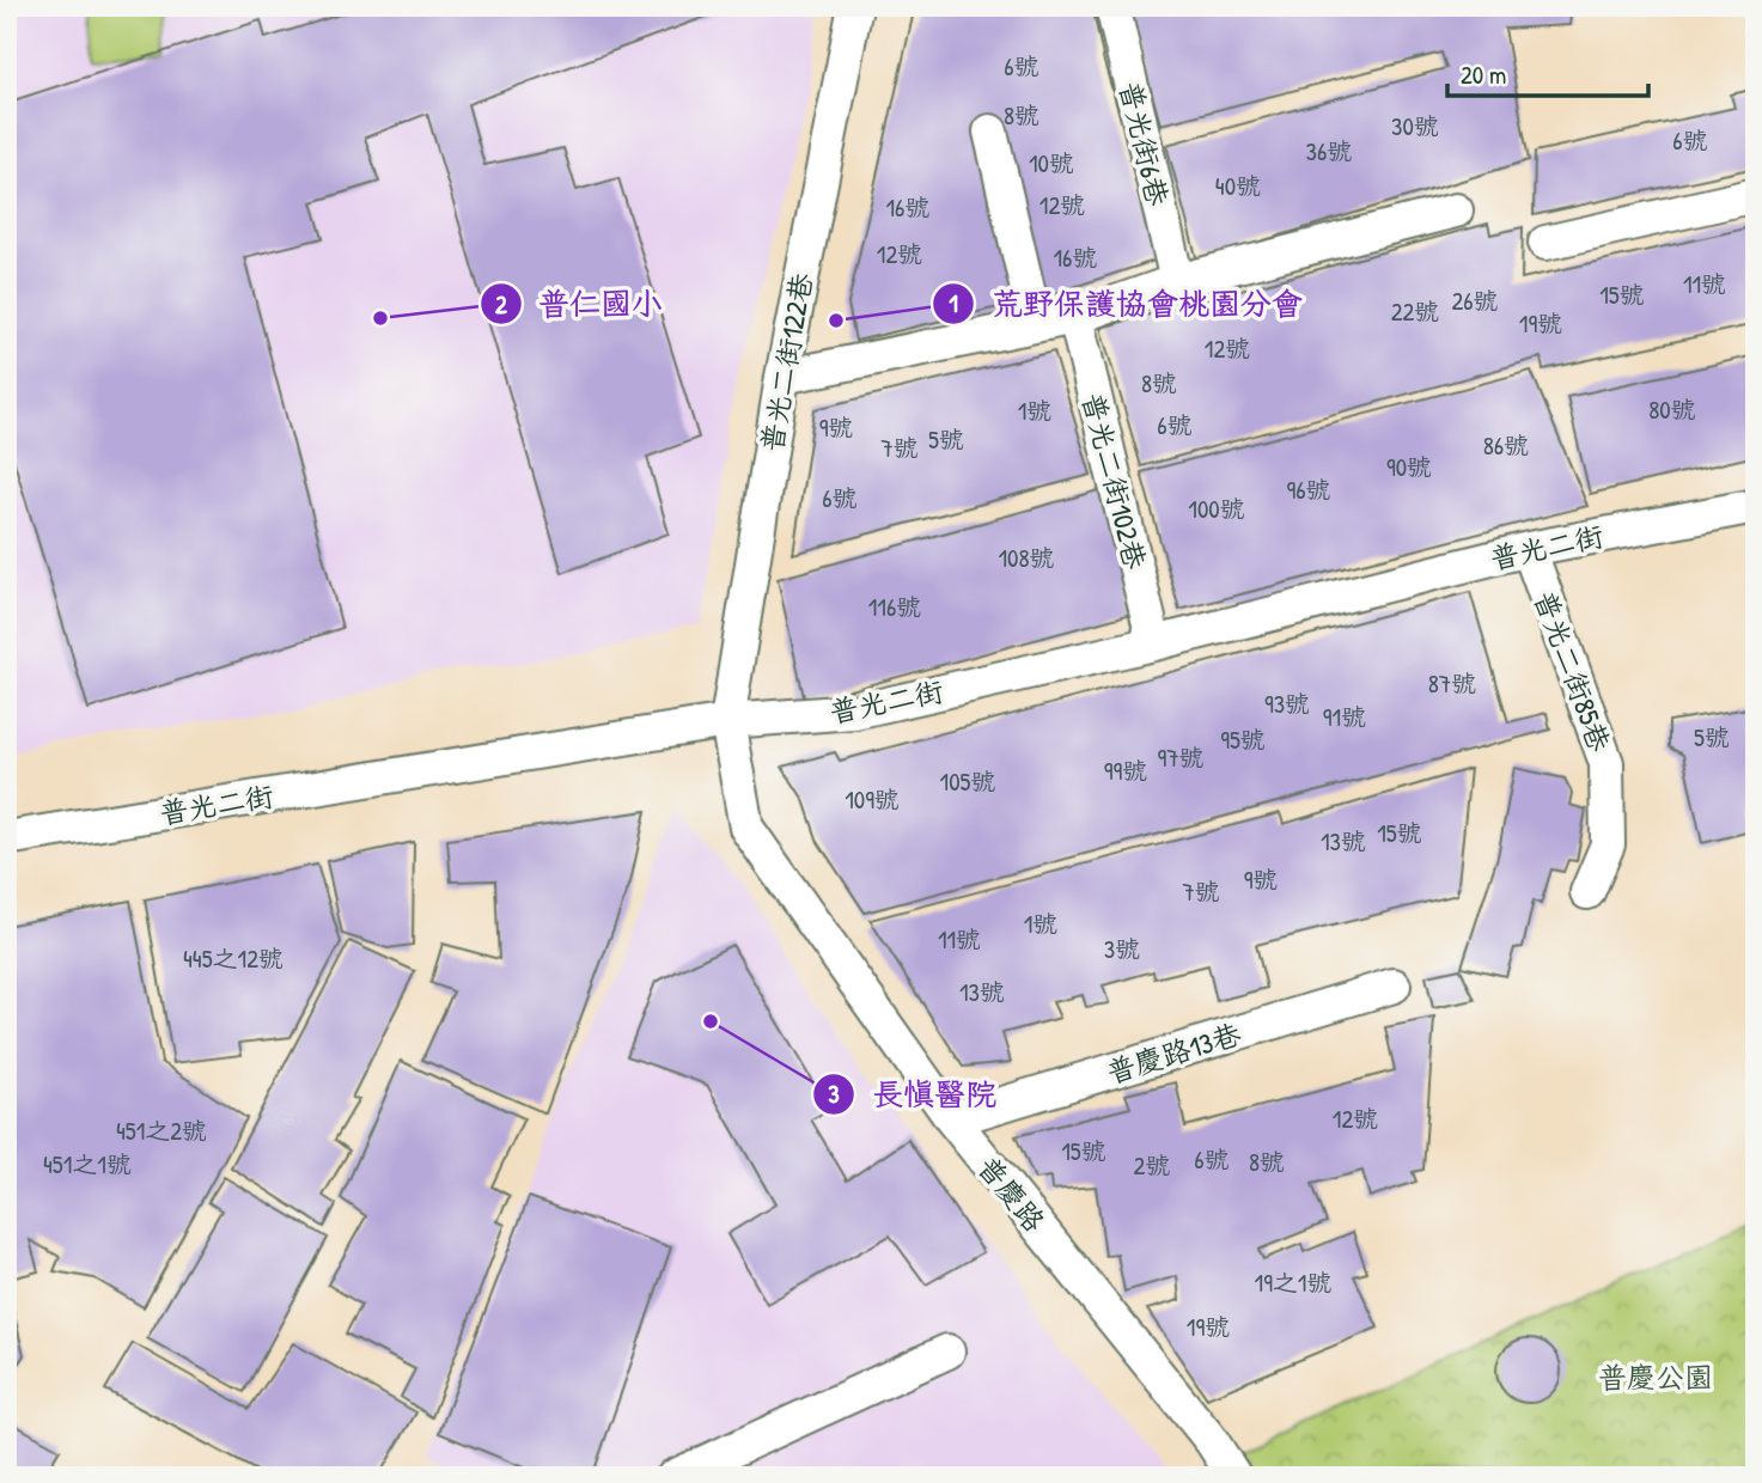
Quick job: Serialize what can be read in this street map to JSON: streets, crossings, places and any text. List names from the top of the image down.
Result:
{
  "streets": {
    "lane": [
      "普光街6巷",
      "普光二街122巷",
      "普光二街102巷",
      "普光二街",
      "普光二街85巷",
      "普慶路13巷",
      "普慶路"
    ]
  },
  "crossings": [
    ["普光二街122巷", "普光二街"],
    ["普光二街122巷", "普慶路"],
    ["普光二街102巷", "普光二街"],
    ["普光二街", "普光二街85巷"],
    ["普光二街", "普慶路"],
    ["普慶路13巷", "普慶路"]
  ],
  "parks": ["普慶公園"],
  "places": ["普仁國小", "荒野保護協會桃園分會", "長慎醫院"],
  "house_numbers": [
    "6號",
    "8號",
    "30號",
    "6號",
    "36號",
    "10號",
    "40號",
    "12號",
    "16號",
    "12號",
    "16號",
    "11號",
    "15號",
    "26號",
    "22號",
    "19號",
    "12號",
    "8號",
    "80號",
    "1號",
    "6號",
    "9號",
    "5號",
    "86號",
    "7號",
    "90號",
    "96號",
    "6號",
    "100號",
    "108號",
    "116號",
    "87號",
    "93號",
    "91號",
    "5號",
    "95號",
    "97號",
    "99號",
    "105號",
    "109號",
    "15號",
    "13號",
    "9號",
    "7號",
    "1號",
    "11號",
    "3號",
    "445之12號",
    "13號",
    "12號",
    "451之2號",
    "15號",
    "6號",
    "8號",
    "451之1號",
    "2號",
    "19之1號",
    "19號"
  ],
  "scale_bar": "20 m"
}
